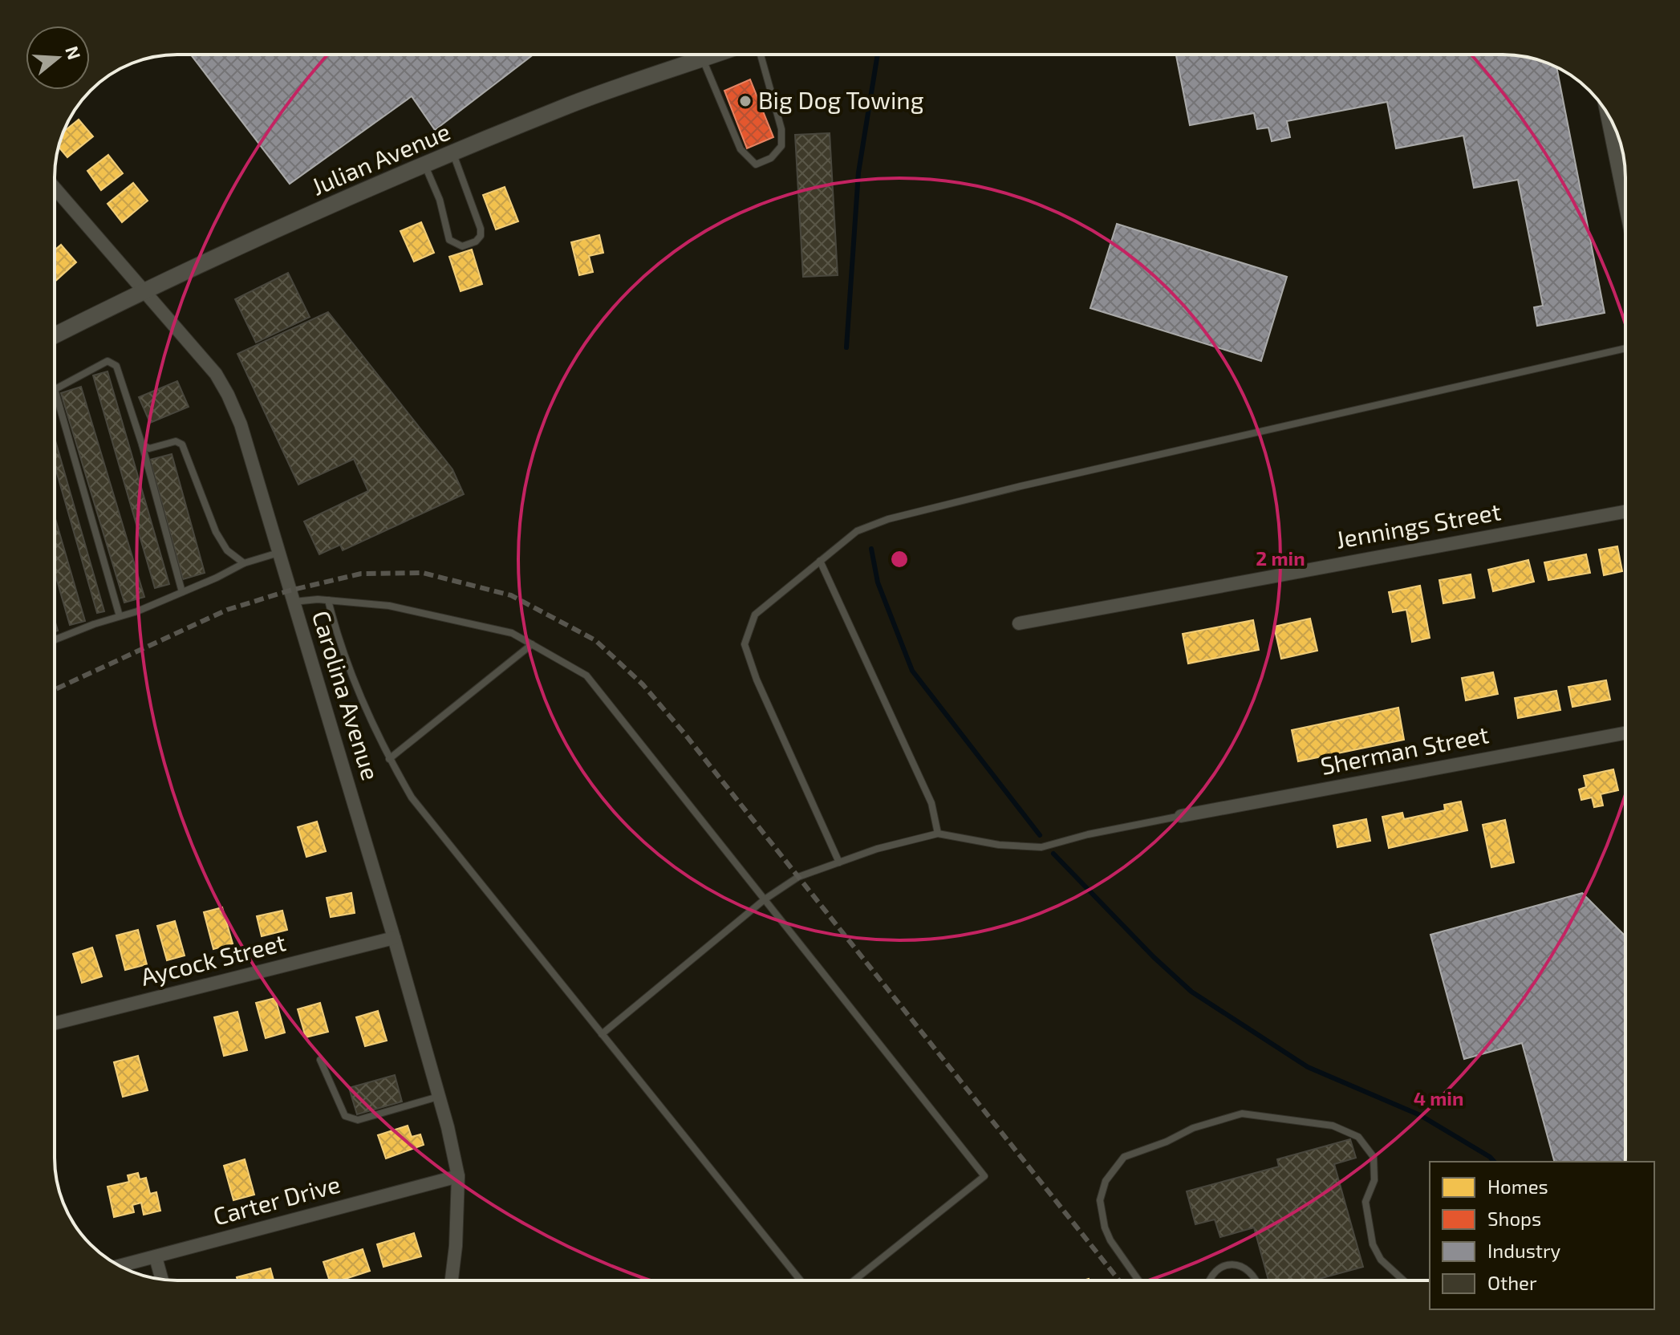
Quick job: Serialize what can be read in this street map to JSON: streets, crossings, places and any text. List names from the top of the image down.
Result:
{
  "streets": {
    "street": [
      "Julian Avenue",
      "Jennings Street",
      "Carolina Avenue",
      "Sherman Street",
      "Aycock Street",
      "Carter Drive"
    ]
  },
  "crossings": [
    ["Julian Avenue", "Carolina Avenue"],
    ["Carolina Avenue", "Aycock Street"],
    ["Carolina Avenue", "Carter Drive"]
  ],
  "places": ["Big Dog Towing"],
  "legend": [
    "Homes",
    "Shops",
    "Industry",
    "Other"
  ],
  "north": "right",
  "rings": ["2 min", "4 min"]
}
